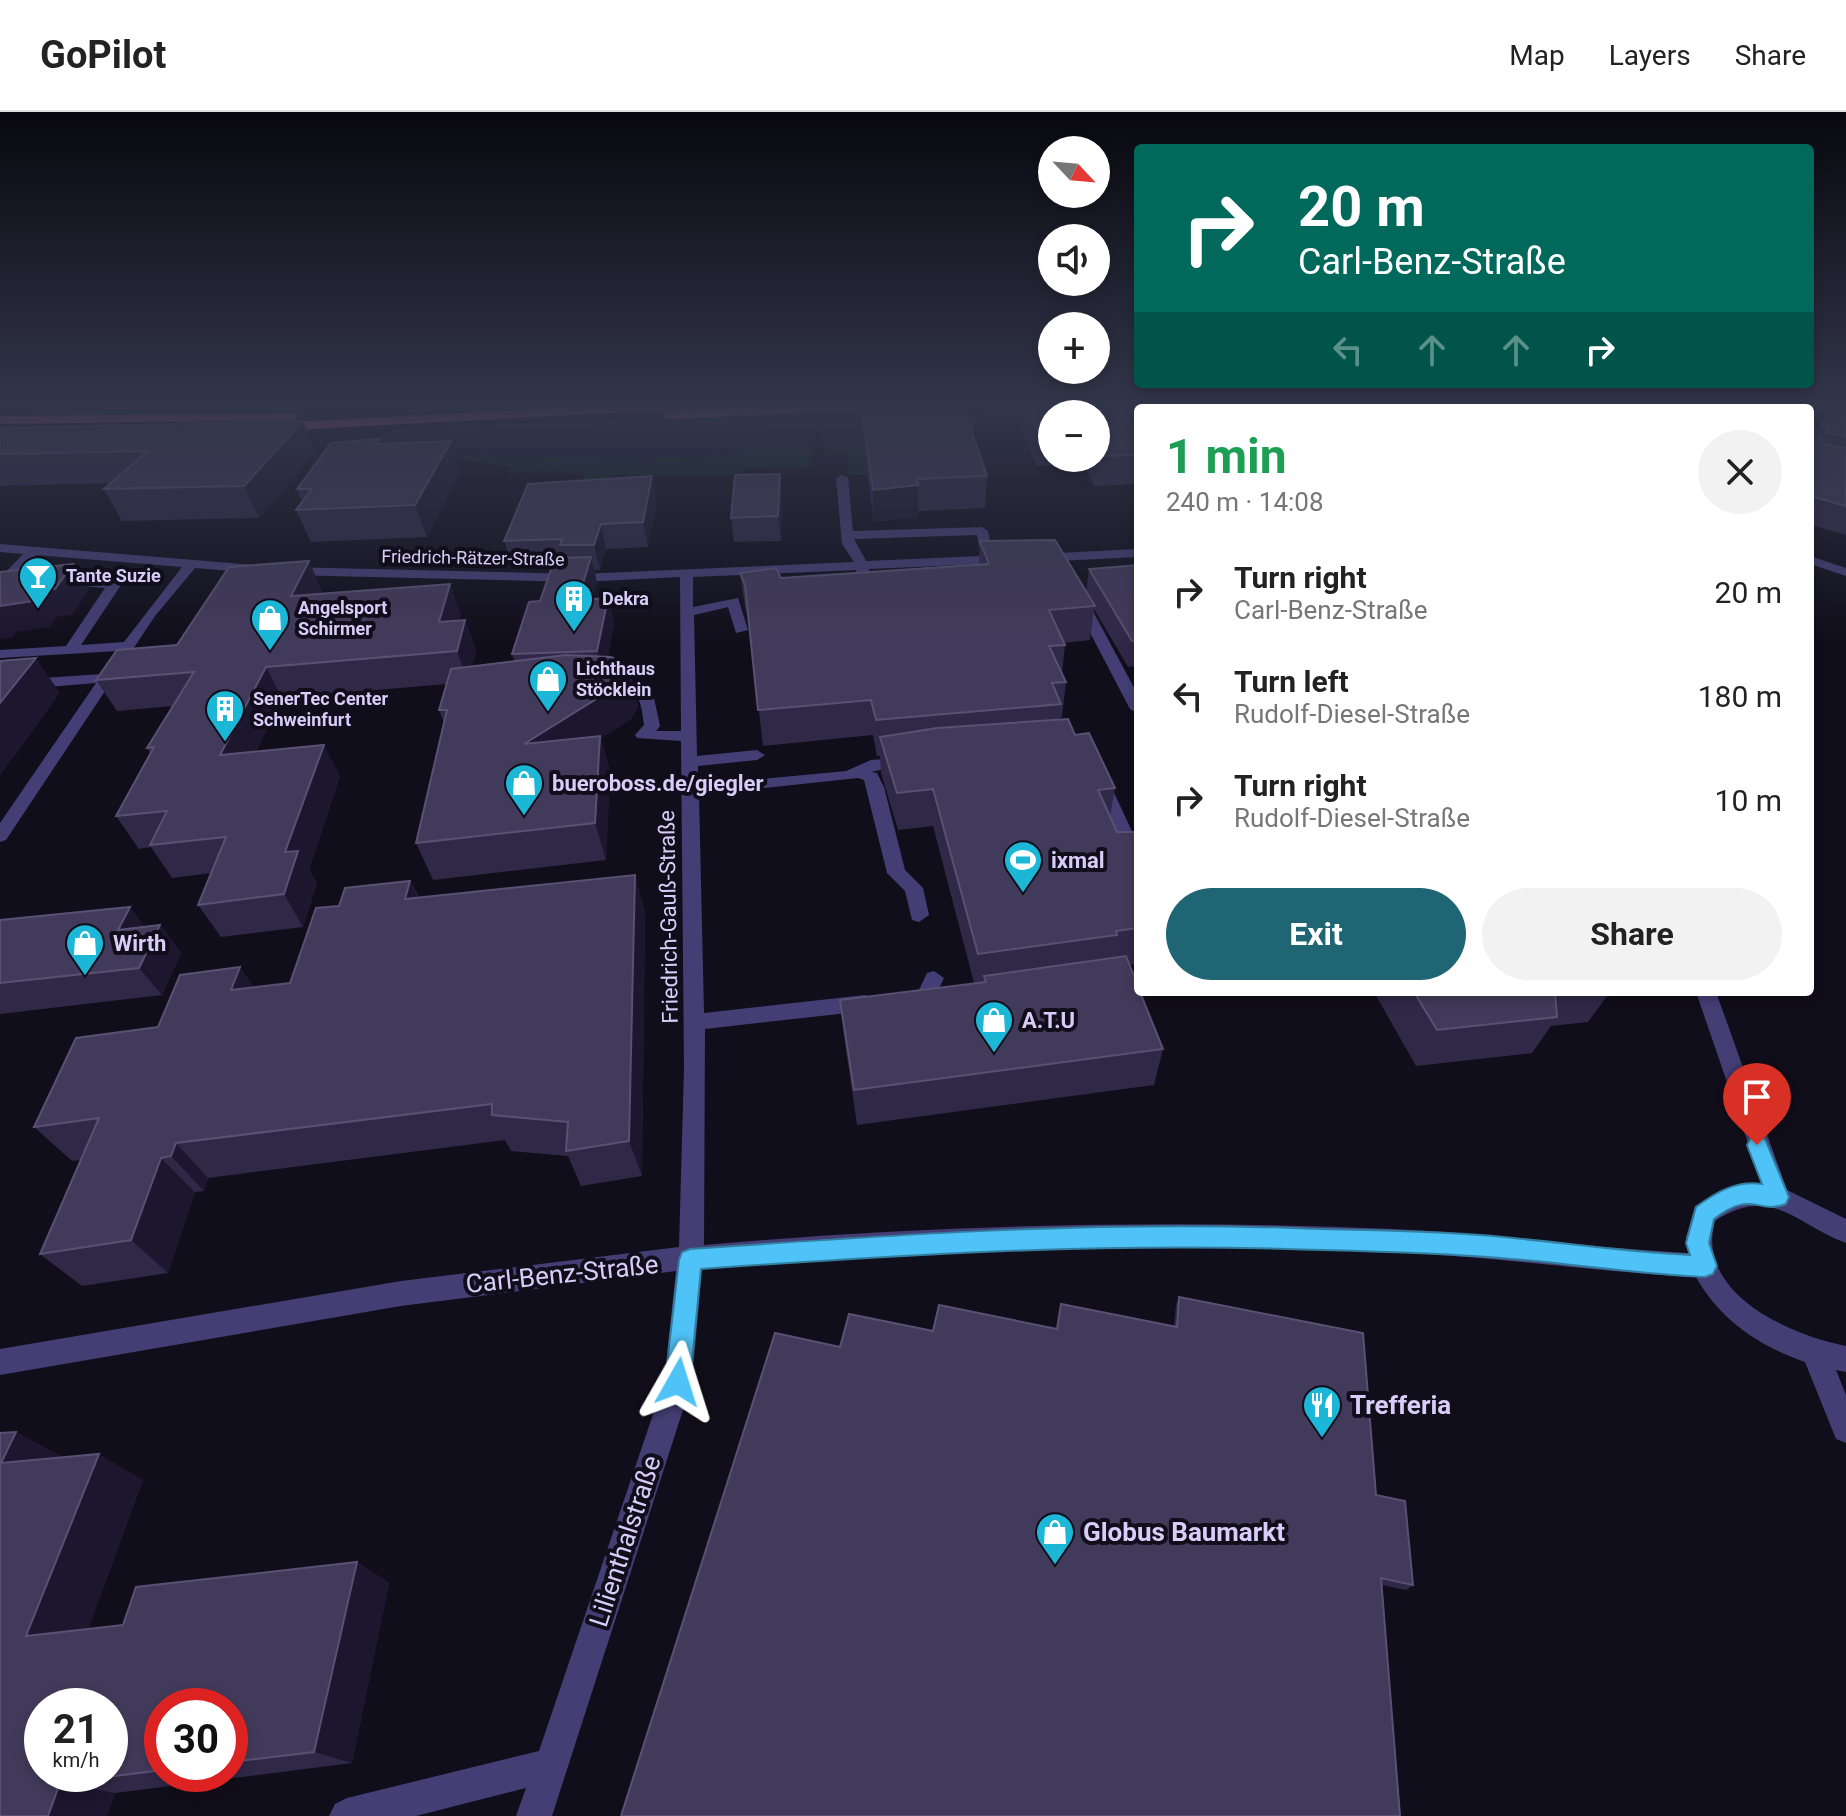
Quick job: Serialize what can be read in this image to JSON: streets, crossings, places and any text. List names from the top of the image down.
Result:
{
  "streets": {
    "street": [
      "Friedrich-Rätzer-Straße",
      "Friedrich-Gauß-Straße",
      "Carl-Benz-Straße",
      "Lilienthalstraße"
    ]
  },
  "crossings": [
    ["Friedrich-Rätzer-Straße", "Friedrich-Gauß-Straße"],
    ["Friedrich-Gauß-Straße", "Carl-Benz-Straße"],
    ["Friedrich-Gauß-Straße", "Lilienthalstraße"],
    ["Carl-Benz-Straße", "Lilienthalstraße"]
  ],
  "places": {
    "bar": ["Tante Suzie"],
    "building": ["Dekra", "SenerTec Center Schweinfurt"],
    "shop": [
      "Angelsport Schirmer",
      "Lichthaus Stöcklein",
      "bueroboss.de/giegler",
      "Wirth",
      "A.T.U",
      "Globus Baumarkt"
    ],
    "sports": ["ixmal"],
    "restaurant": ["Trefferia"]
  },
  "north": "bottom right",
  "page": {
    "header": "GoPilot",
    "nav": ["Map", "Layers", "Share"],
    "map_buttons": ["+", "−"],
    "turn": ["20 m", "Carl-Benz-Straße"],
    "heading": ["1 min", "240 m · 14:08"],
    "list": [
      {
        "name": "Turn right",
        "note": "Carl-Benz-Straße",
        "value": "20 m"
      },
      {
        "name": "Turn left",
        "note": "Rudolf-Diesel-Straße",
        "value": "180 m"
      },
      {
        "name": "Turn right",
        "note": "Rudolf-Diesel-Straße",
        "value": "10 m"
      }
    ],
    "buttons": ["Exit", "Share"],
    "speed": "21 km/h",
    "limit": "30"
  }
}
